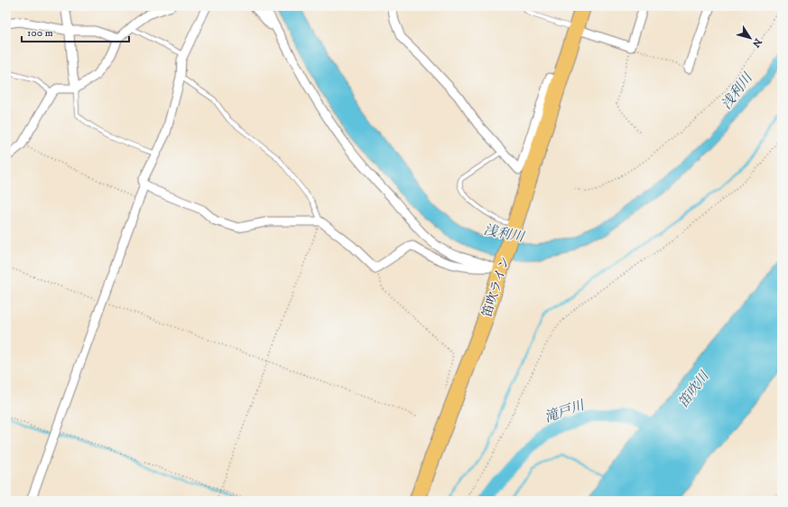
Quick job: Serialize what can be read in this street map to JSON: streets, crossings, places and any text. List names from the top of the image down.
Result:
{
  "streets": {
    "highway": ["笛吹ライン"]
  },
  "water": ["浅利川", "笛吹川", "滝戸川"],
  "scale_bar": "100 m",
  "north": "bottom right"
}
